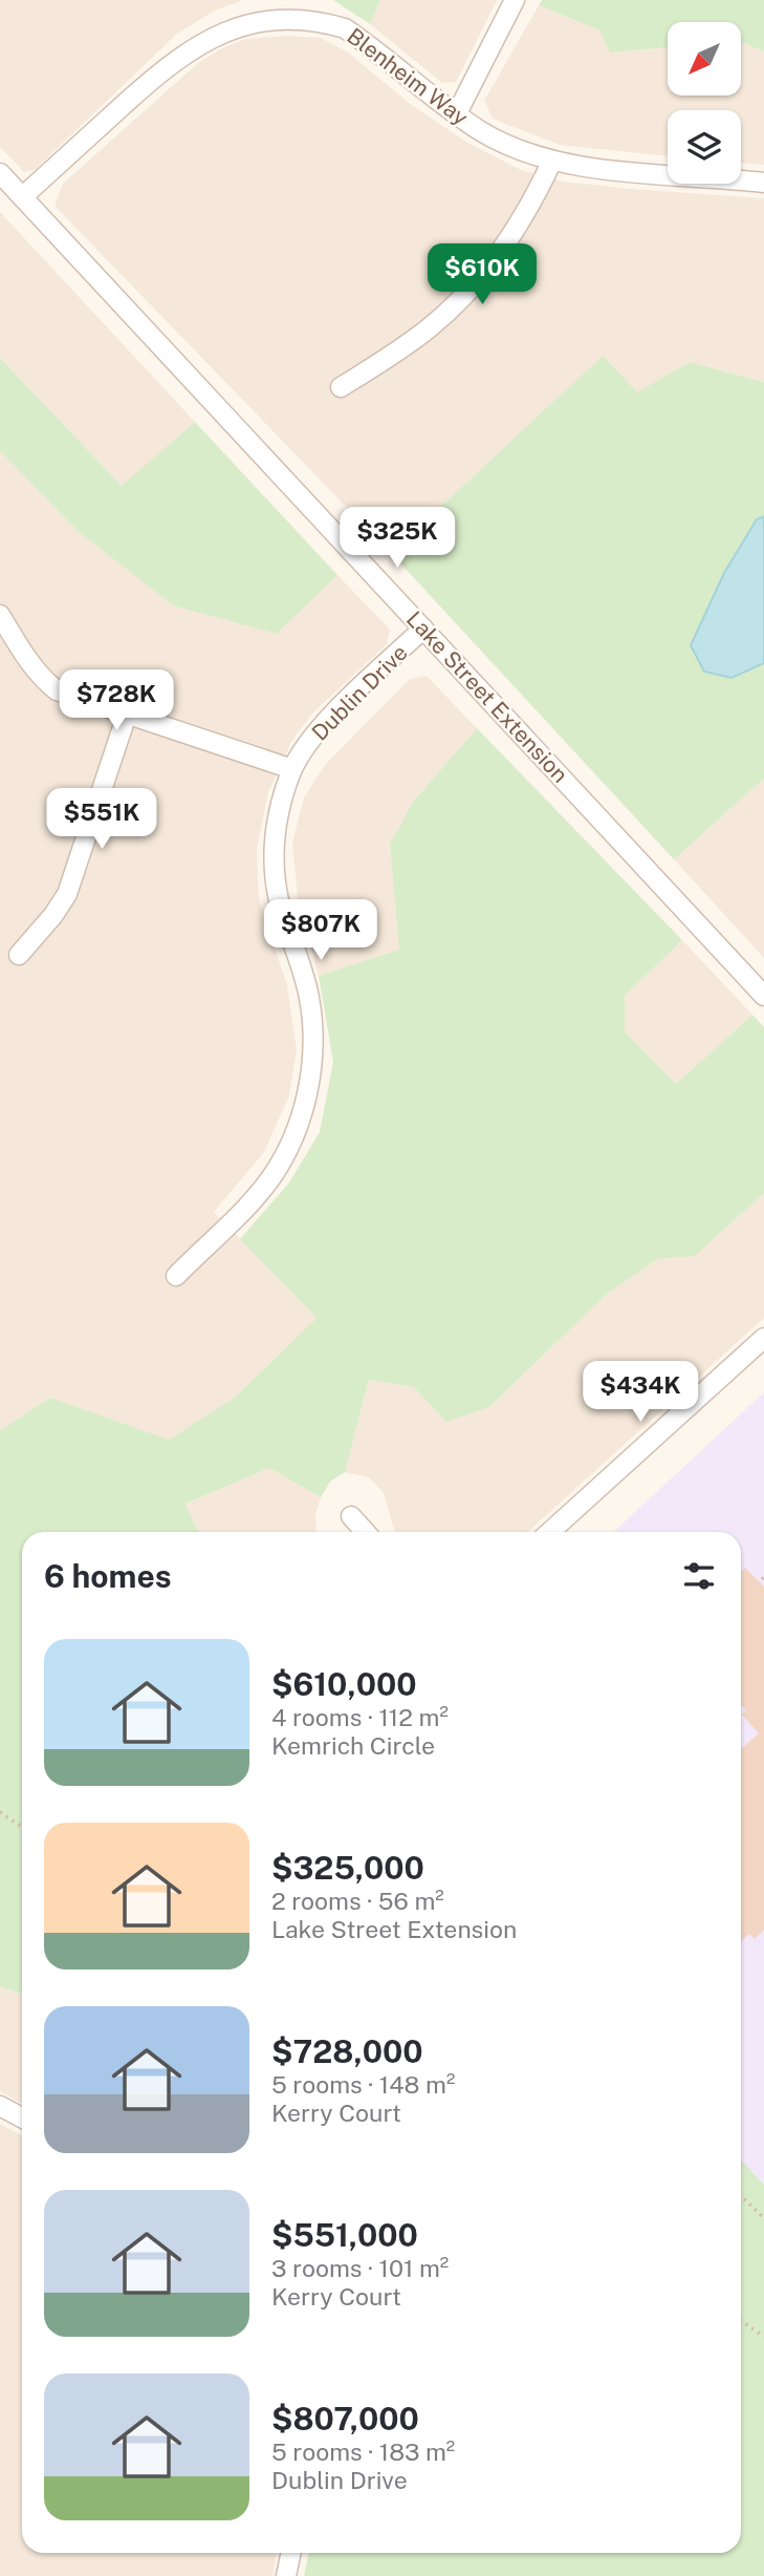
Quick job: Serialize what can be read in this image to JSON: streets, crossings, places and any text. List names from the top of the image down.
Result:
{
  "streets": {
    "street": ["Blenheim Way", "Dublin Drive", "Lake Street Extension"]
  },
  "crossings": [
    ["Blenheim Way", "Lake Street Extension"],
    ["Dublin Drive", "Lake Street Extension"]
  ],
  "north": "bottom left",
  "page": {
    "price": [
      "$610K",
      "$325K",
      "$728K",
      "$551K",
      "$807K",
      "$434K"
    ],
    "heading": "6 homes",
    "list": [
      {
        "name": "$610,000",
        "note": "4 rooms · 112 m² · Kemrich Circle"
      },
      {
        "name": "$325,000",
        "note": "2 rooms · 56 m² · Lake Street Extension"
      },
      {
        "name": "$728,000",
        "note": "5 rooms · 148 m² · Kerry Court"
      },
      {
        "name": "$551,000",
        "note": "3 rooms · 101 m² · Kerry Court"
      },
      {
        "name": "$807,000",
        "note": "5 rooms · 183 m² · Dublin Drive"
      }
    ]
  }
}
